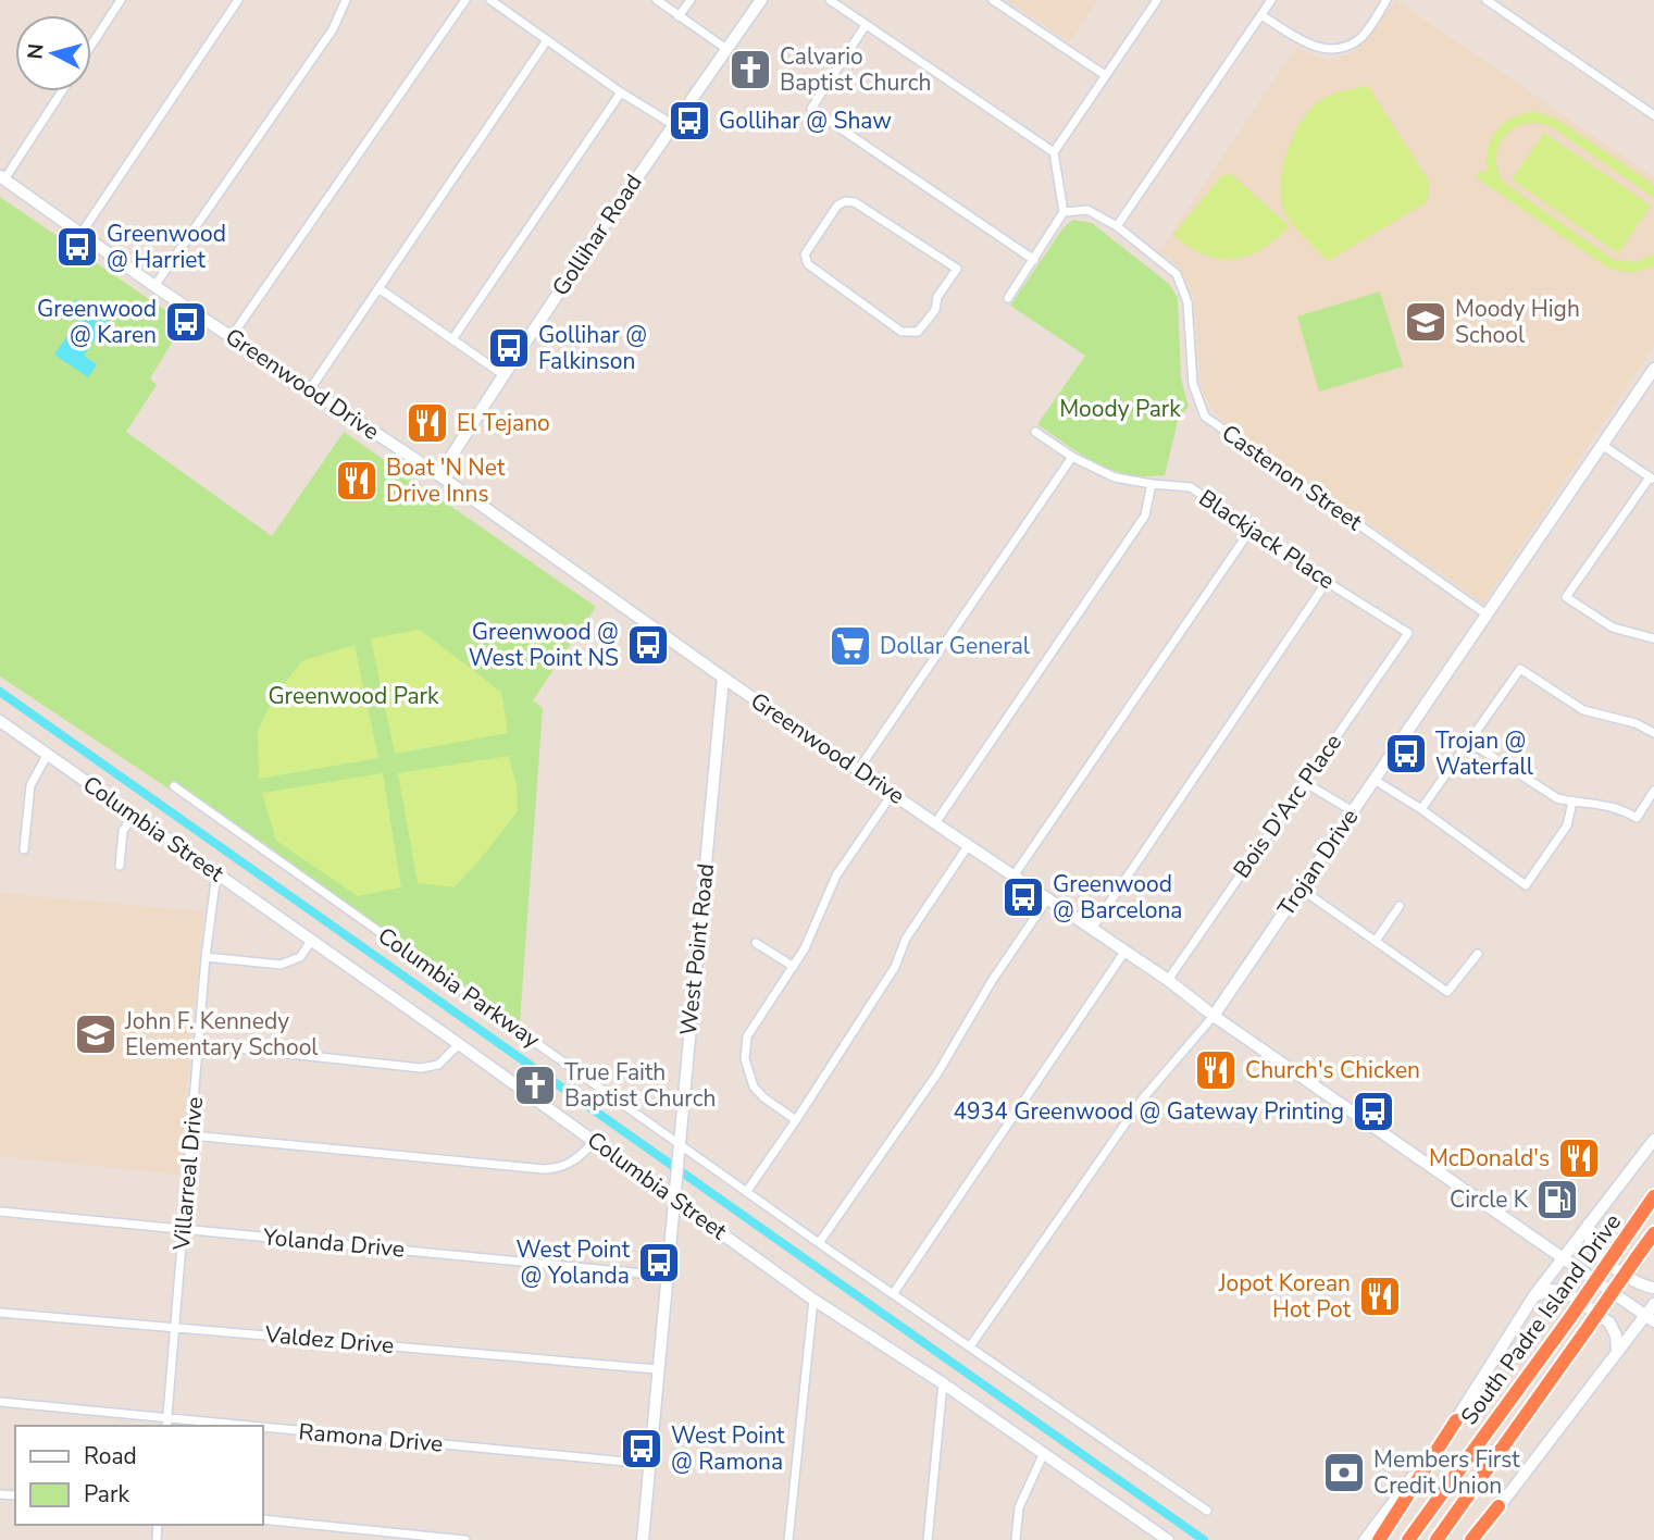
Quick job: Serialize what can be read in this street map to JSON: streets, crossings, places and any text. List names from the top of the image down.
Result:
{
  "streets": {
    "highway": ["South Padre Island Drive"],
    "main road": [
      "Gollihar Road",
      "Greenwood Drive",
      "Columbia Street",
      "Trojan Drive",
      "West Point Road"
    ],
    "street": [
      "Castenon Street",
      "Blackjack Place",
      "Bois D'Arc Place",
      "Columbia Parkway",
      "Villarreal Drive",
      "Yolanda Drive",
      "Valdez Drive",
      "Ramona Drive"
    ]
  },
  "crossings": [
    ["Gollihar Road", "Greenwood Drive"],
    ["Greenwood Drive", "Bois D'Arc Place"],
    ["Greenwood Drive", "Trojan Drive"],
    ["Greenwood Drive", "West Point Road"],
    ["Castenon Street", "Trojan Drive"],
    ["Blackjack Place", "Bois D'Arc Place"],
    ["Columbia Street", "West Point Road"],
    ["Columbia Street", "Villarreal Drive"],
    ["Trojan Drive", "Columbia Parkway"],
    ["West Point Road", "Columbia Parkway"],
    ["West Point Road", "Yolanda Drive"],
    ["West Point Road", "Valdez Drive"],
    ["West Point Road", "Ramona Drive"],
    ["Villarreal Drive", "Yolanda Drive"],
    ["Villarreal Drive", "Valdez Drive"],
    ["Villarreal Drive", "Ramona Drive"]
  ],
  "parks": ["Moody Park", "Greenwood Park"],
  "places": {
    "church": ["Calvario Baptist Church", "True Faith Baptist Church"],
    "bus stop": [
      "Gollihar @ Shaw",
      "Greenwood @ Harriet",
      "Greenwood @ Karen",
      "Gollihar @ Falkinson",
      "Greenwood @ West Point NS",
      "Trojan @ Waterfall",
      "Greenwood @ Barcelona",
      "4934 Greenwood @ Gateway Printing",
      "West Point @ Yolanda",
      "West Point @ Ramona"
    ],
    "school or university": ["Moody High School", "John F. Kennedy Elementary School"],
    "restaurant": [
      "El Tejano",
      "Boat 'N Net Drive Inns",
      "Church's Chicken",
      "McDonald's",
      "Jopot Korean Hot Pot"
    ],
    "supermarket": ["Dollar General"],
    "fuel station": ["Circle K"],
    "bank": ["Members First Credit Union"]
  },
  "legend": ["Road", "Park"],
  "north": "left"
}
